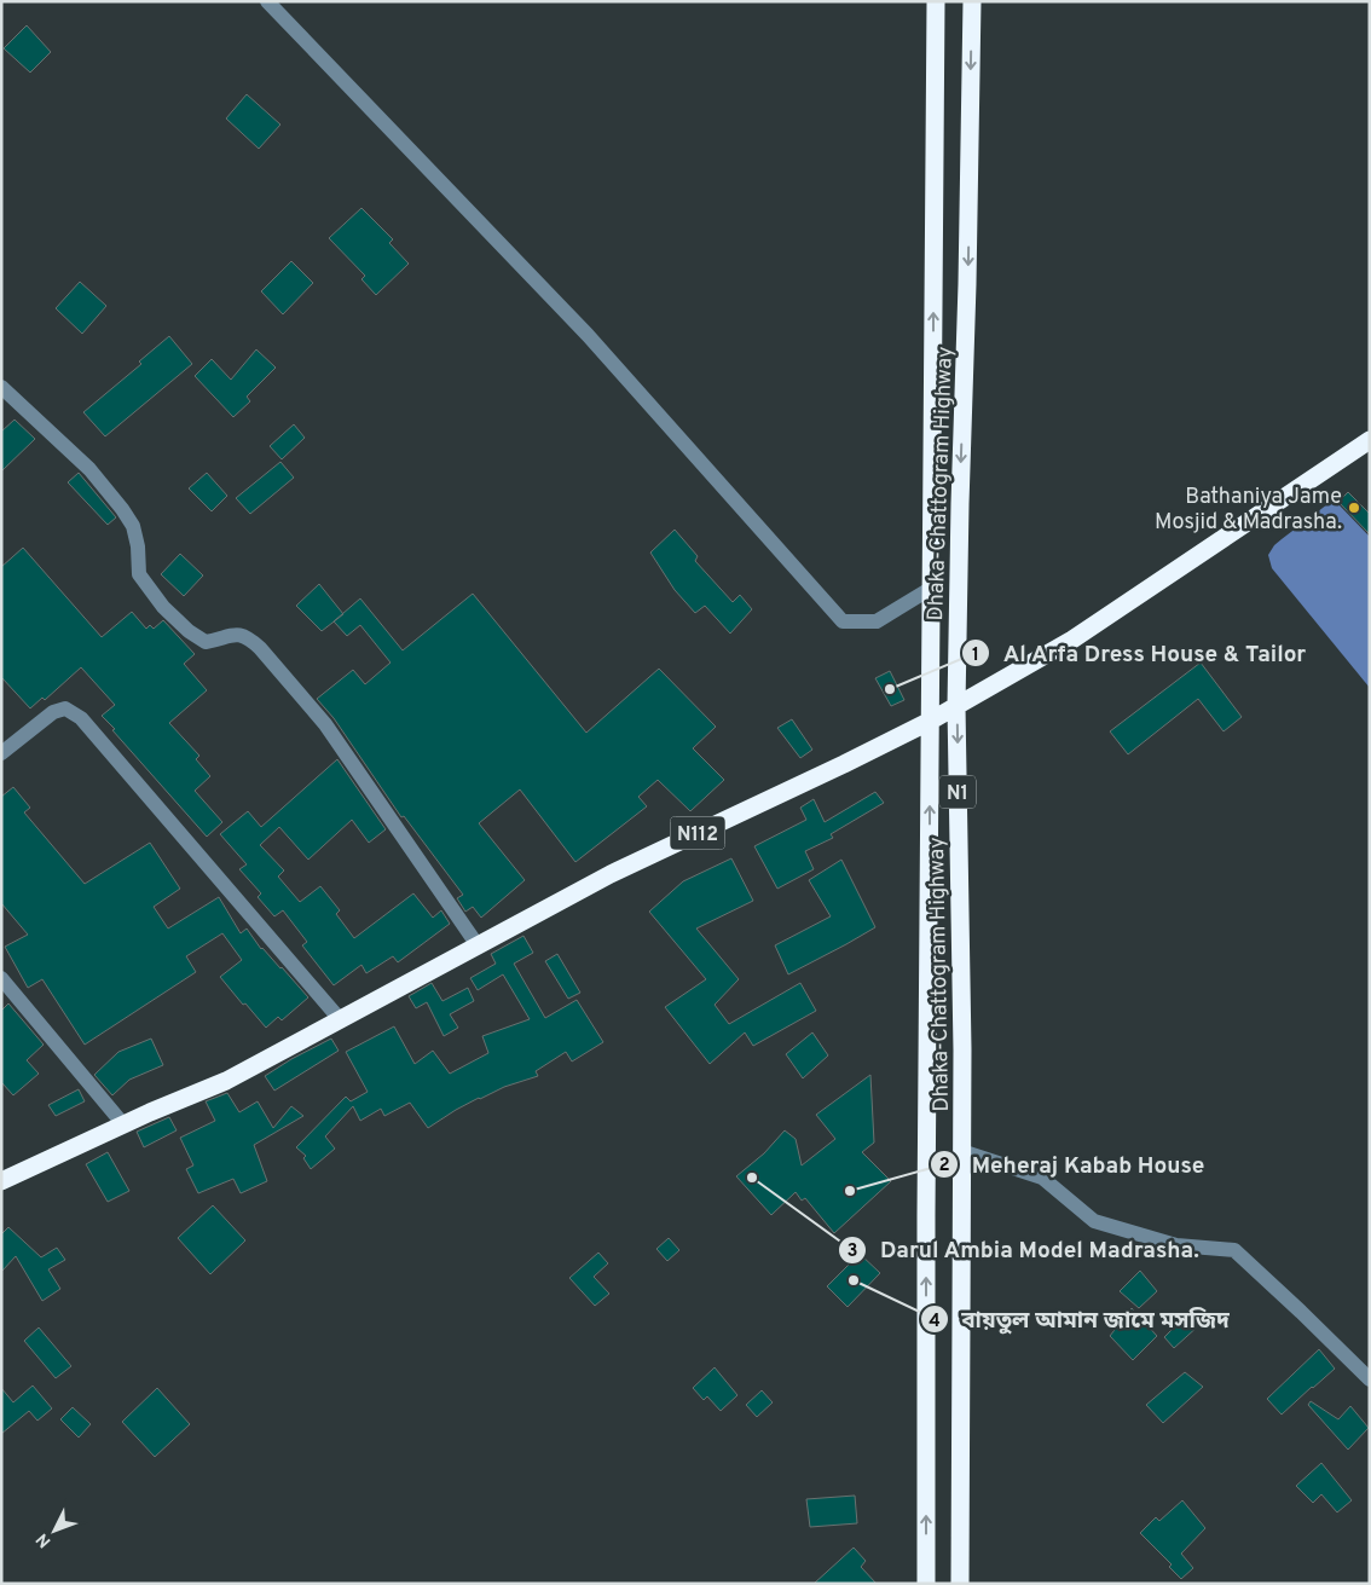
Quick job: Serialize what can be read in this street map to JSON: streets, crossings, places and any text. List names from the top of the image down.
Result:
{
  "streets": {
    "highway": ["Dhaka-Chattogram Highway", "N1", "N112"]
  },
  "crossings": [
    ["Dhaka-Chattogram Highway", "N112"]
  ],
  "places": [
    "Bathaniya Jame Mosjid & Madrasha.",
    "Al Arfa Dress House & Tailor",
    "Darul Ambia Model Madrasha.",
    "Meheraj Kabab House",
    "বায়তুল আমান জামে মসজিদ"
  ],
  "north": "bottom left"
}
